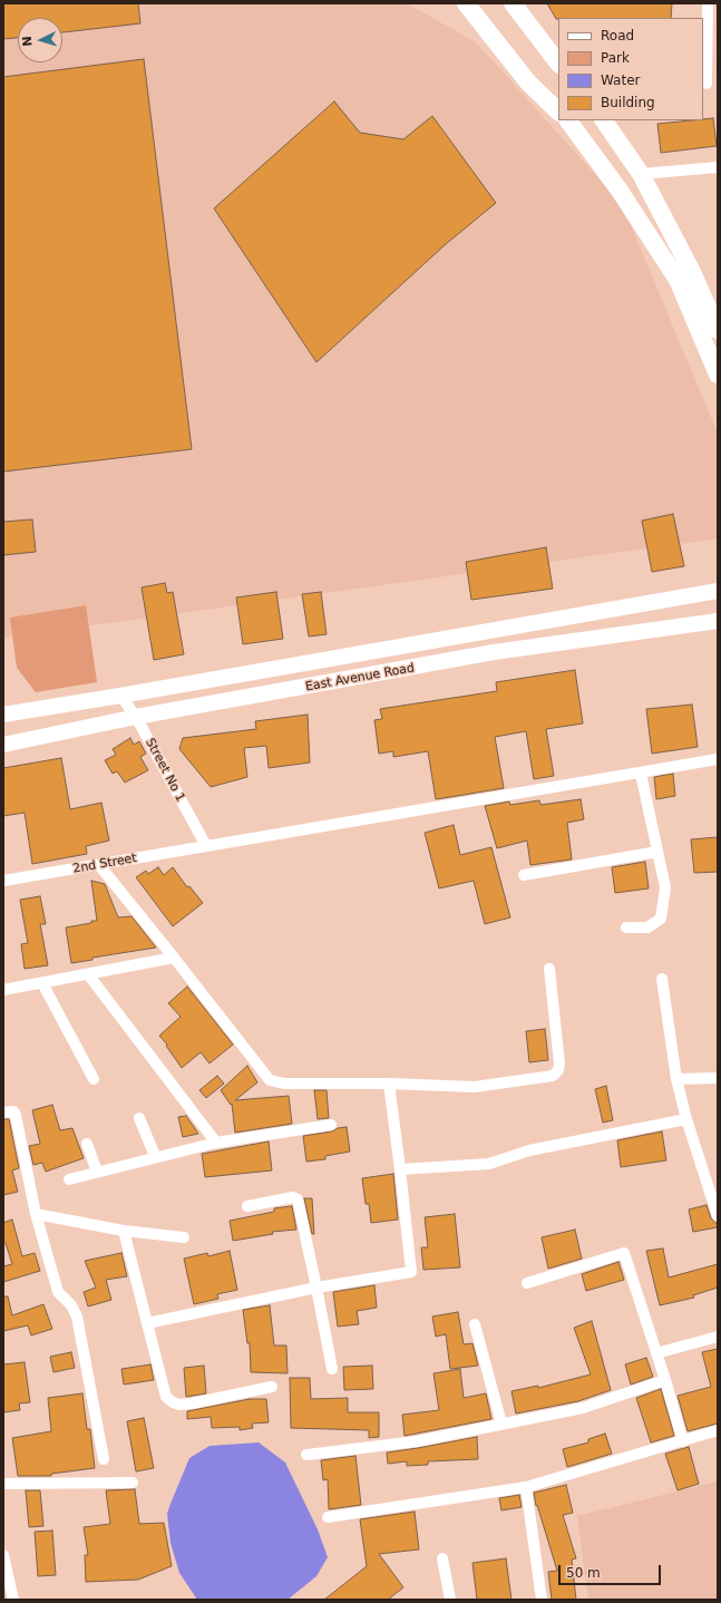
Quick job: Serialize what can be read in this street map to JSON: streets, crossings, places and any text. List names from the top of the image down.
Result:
{
  "streets": {
    "main road": ["East Avenue Road"],
    "street": ["Street No 1", "2nd Street"]
  },
  "crossings": [
    ["East Avenue Road", "Street No 1"],
    ["Street No 1", "2nd Street"]
  ],
  "legend": [
    "Road",
    "Park",
    "Water",
    "Building"
  ],
  "scale_bar": "50 m",
  "north": "left"
}
